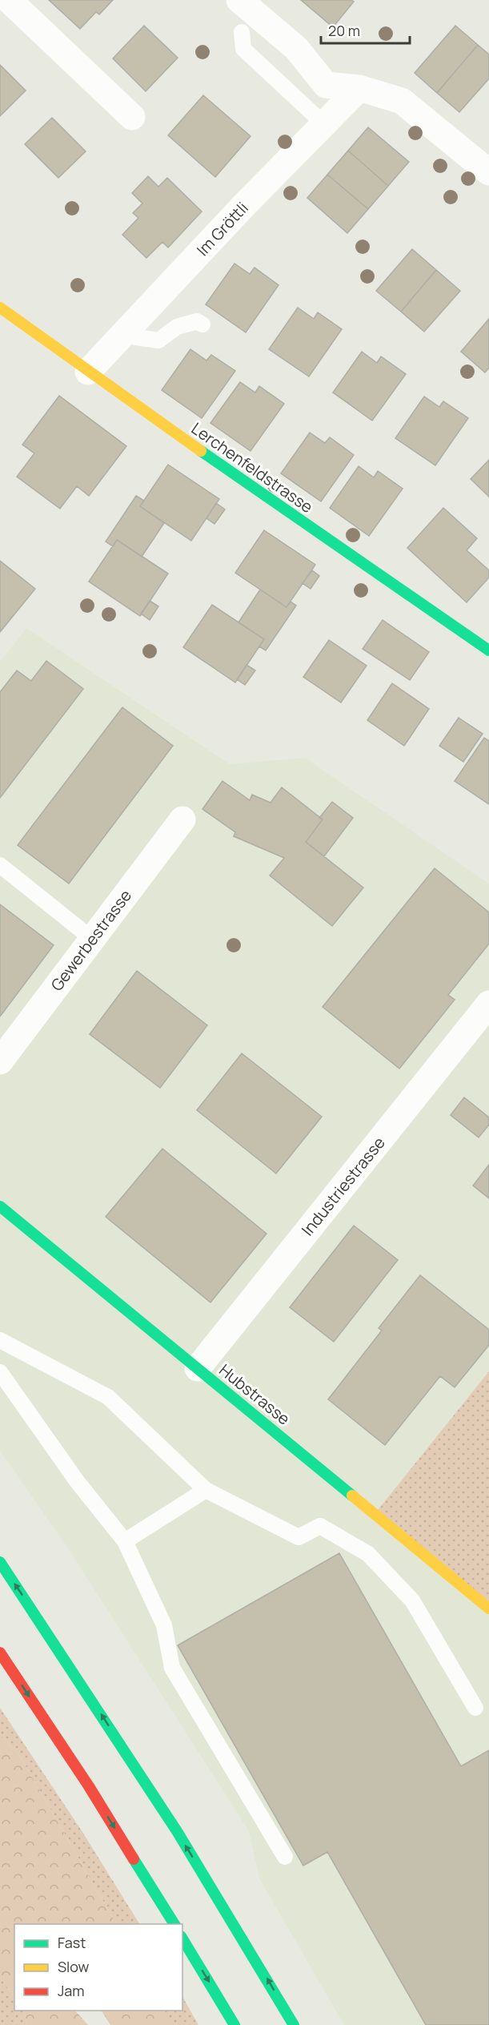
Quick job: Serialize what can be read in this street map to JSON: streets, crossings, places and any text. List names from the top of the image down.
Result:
{
  "streets": {
    "main road": ["Lerchenfeldstrasse", "Hubstrasse"],
    "street": ["Im Gröttli", "Gewerbestrasse", "Industriestrasse"]
  },
  "crossings": [
    ["Im Gröttli", "Lerchenfeldstrasse"],
    ["Industriestrasse", "Hubstrasse"]
  ],
  "legend": ["Fast", "Slow", "Jam"],
  "scale_bar": "20 m"
}
